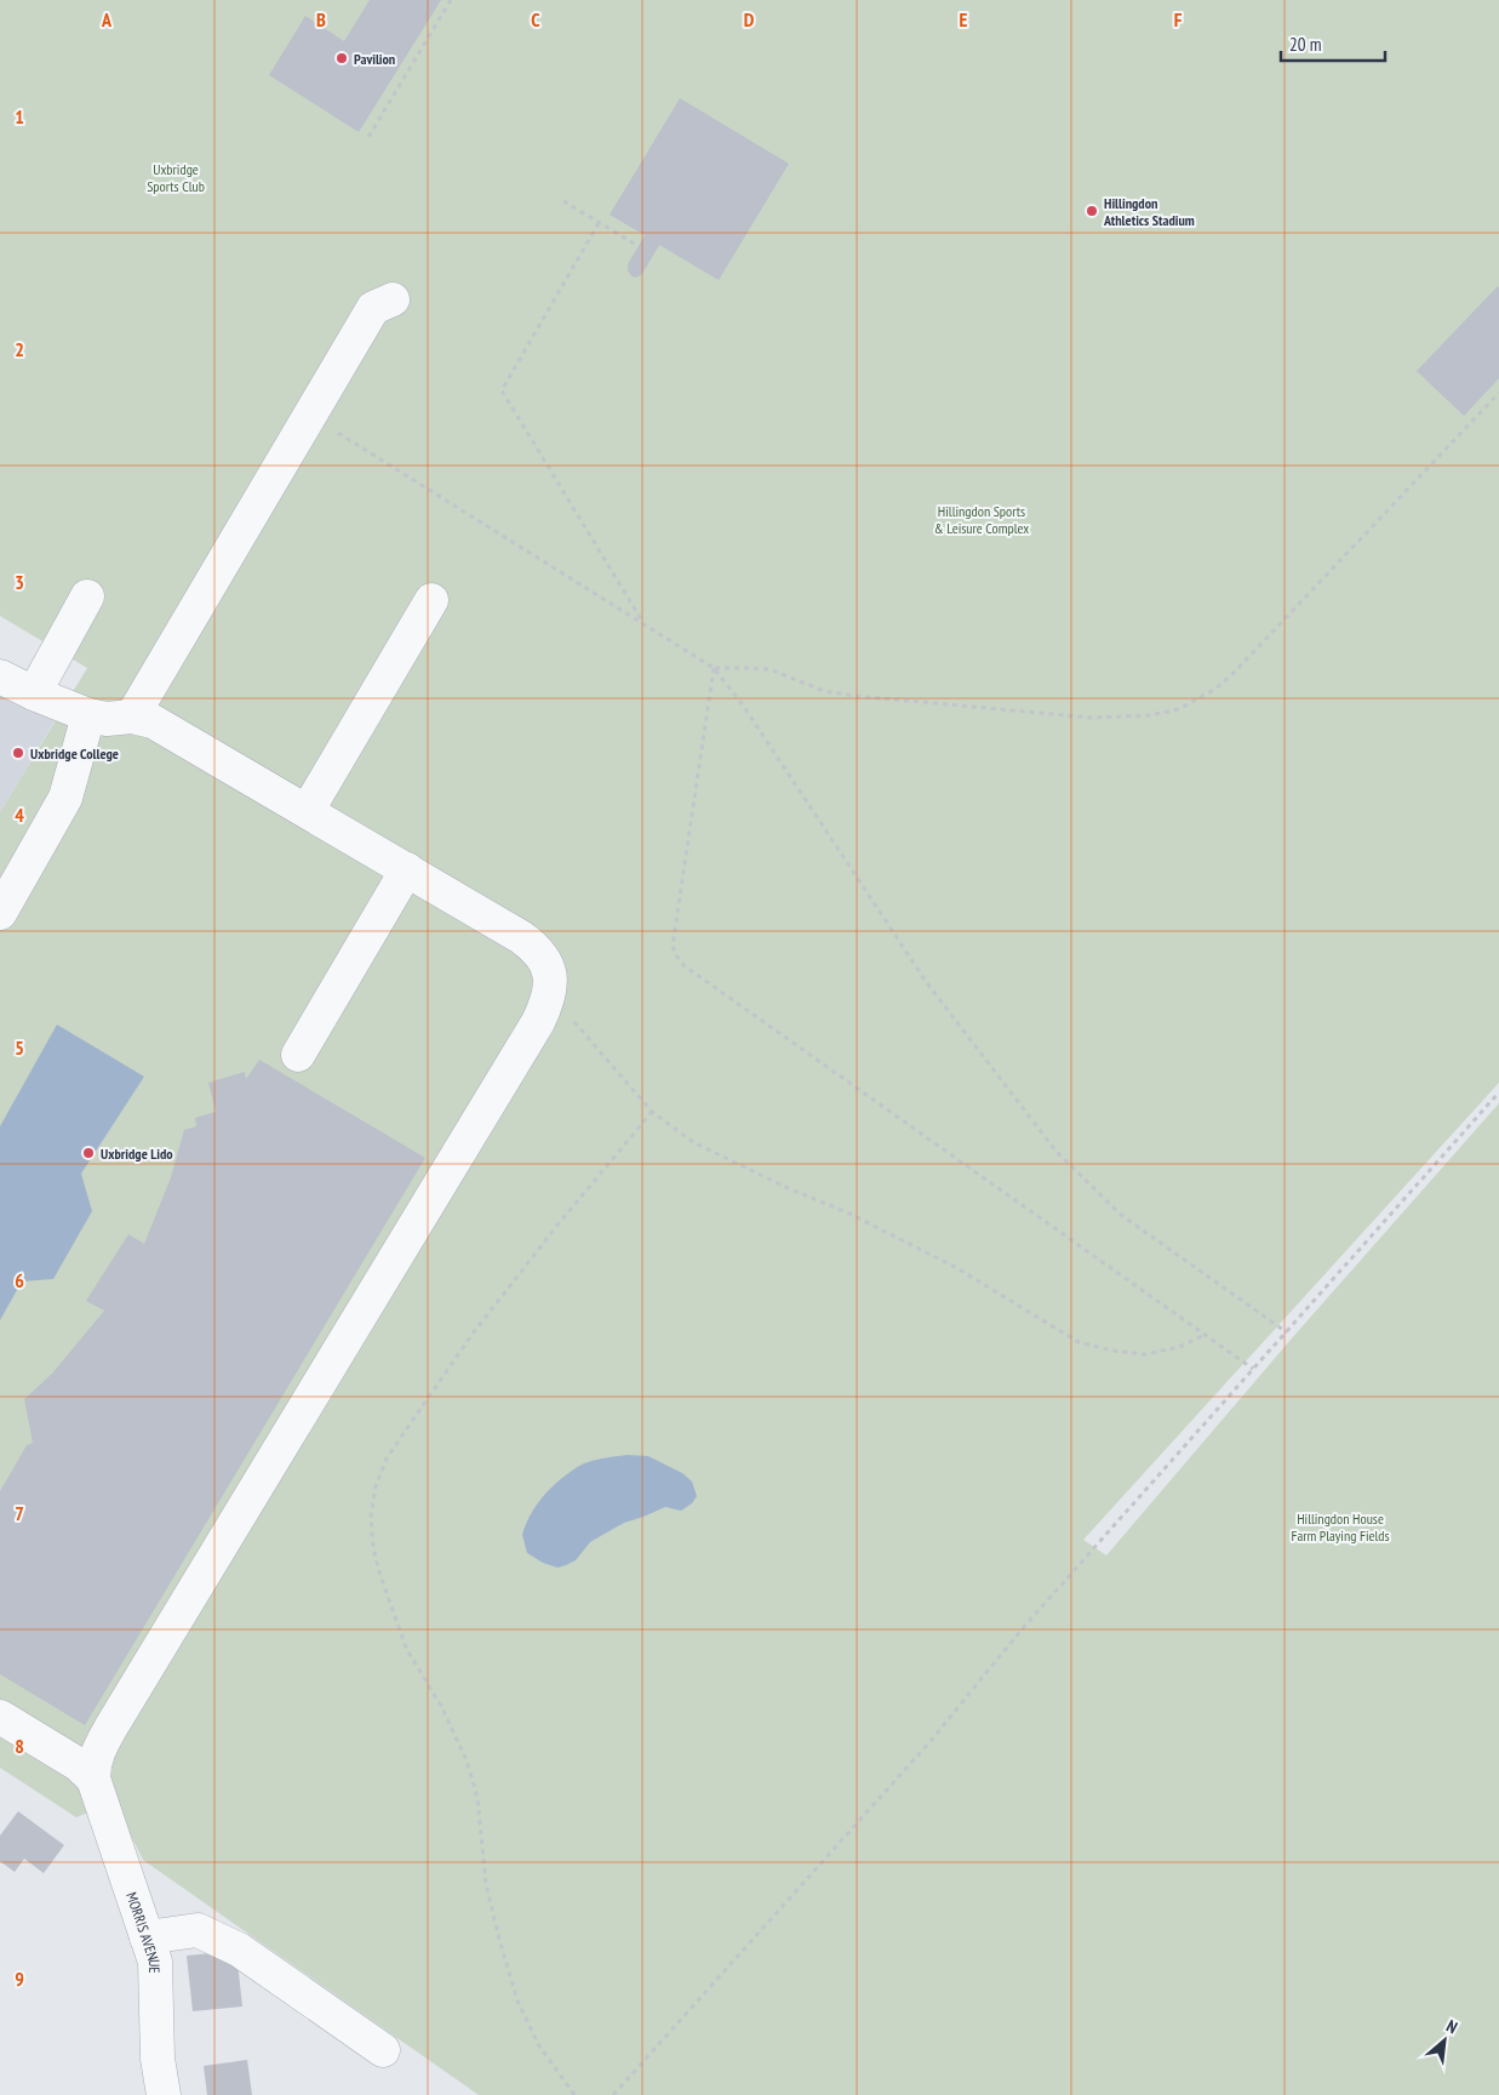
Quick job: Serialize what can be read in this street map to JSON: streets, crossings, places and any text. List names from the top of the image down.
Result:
{
  "streets": {
    "street": ["MORRIS AVENUE"]
  },
  "parks": ["Uxbridge Sports Club", "Hillingdon Sports & Leisure Complex", "Hillingdon House Farm Playing Fields"],
  "places": [
    "Pavilion",
    "Hillingdon Athletics Stadium",
    "Uxbridge College",
    "Uxbridge Lido"
  ],
  "scale_bar": "20 m",
  "north": "top right",
  "grid": {
    "columns": [
      "A",
      "B",
      "C",
      "D",
      "E",
      "F"
    ],
    "rows": [
      "1",
      "2",
      "3",
      "4",
      "5",
      "6",
      "7",
      "8",
      "9"
    ]
  }
}
